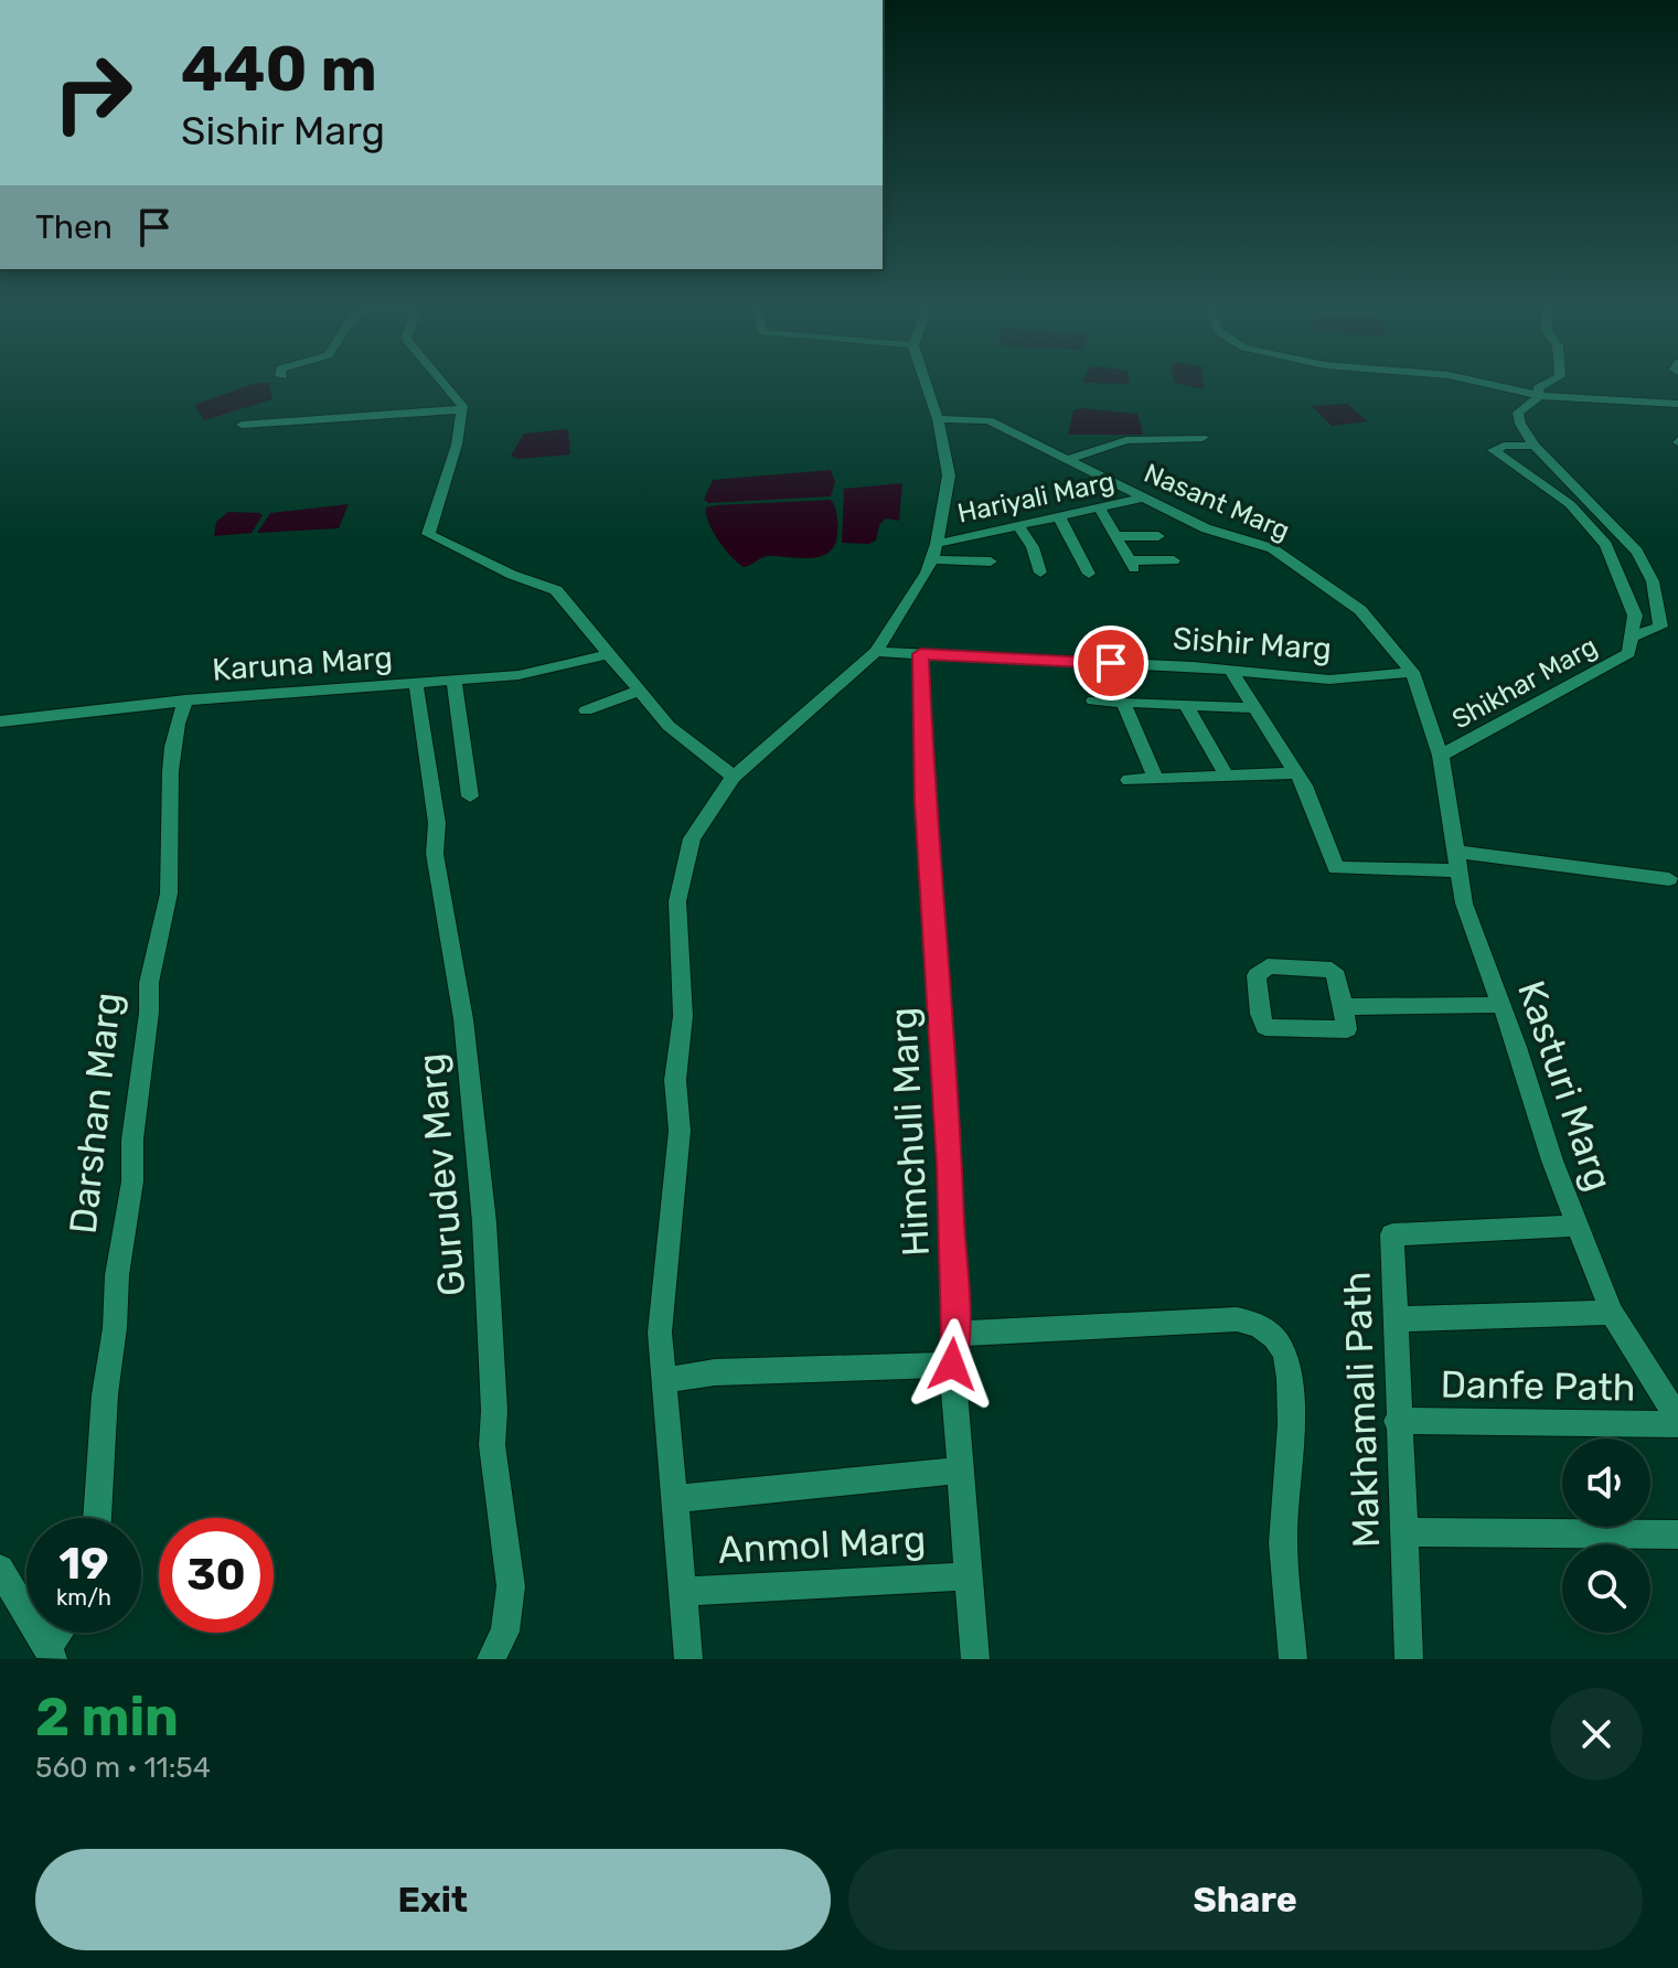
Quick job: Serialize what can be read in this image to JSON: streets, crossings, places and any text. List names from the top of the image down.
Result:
{
  "streets": {
    "street": [
      "Hariyali Marg",
      "Nasant Marg",
      "Sishir Marg",
      "Karuna Marg",
      "Shikhar Marg",
      "Kasturi Marg",
      "Darshan Marg",
      "Himchuli Marg",
      "Gurudev Marg",
      "Danfe Path",
      "Makhamali Path",
      "Anmol Marg"
    ]
  },
  "crossings": [
    ["Hariyali Marg", "Nasant Marg"],
    ["Nasant Marg", "Sishir Marg"],
    ["Nasant Marg", "Shikhar Marg"],
    ["Nasant Marg", "Kasturi Marg"],
    ["Sishir Marg", "Himchuli Marg"],
    ["Karuna Marg", "Darshan Marg"],
    ["Karuna Marg", "Gurudev Marg"],
    ["Shikhar Marg", "Kasturi Marg"],
    ["Kasturi Marg", "Danfe Path"],
    ["Kasturi Marg", "Makhamali Path"],
    ["Himchuli Marg", "Anmol Marg"],
    ["Danfe Path", "Makhamali Path"]
  ],
  "page": {
    "turn": ["440 m", "Sishir Marg"],
    "then": "Then",
    "speed": "19 km/h",
    "limit": "30",
    "heading": ["2 min", "560 m · 11:54"],
    "buttons": ["Exit", "Share"]
  }
}
